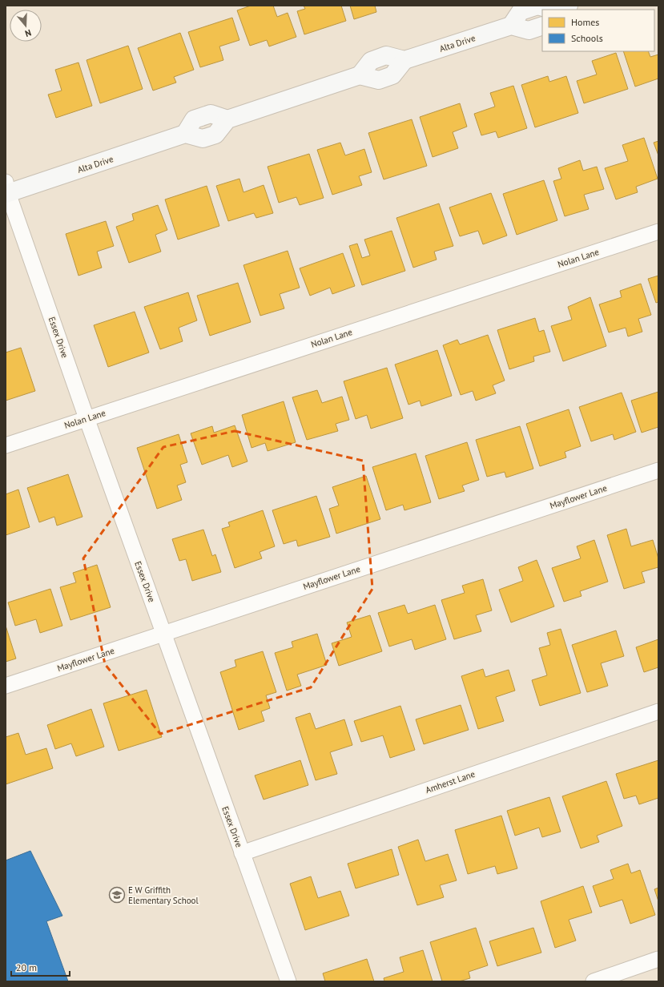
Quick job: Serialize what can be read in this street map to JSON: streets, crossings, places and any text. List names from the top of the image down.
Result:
{
  "streets": {
    "main road": ["Alta Drive"],
    "street": [
      "Nolan Lane",
      "Essex Drive",
      "Mayflower Lane",
      "Amherst Lane"
    ]
  },
  "crossings": [
    ["Alta Drive", "Essex Drive"],
    ["Nolan Lane", "Essex Drive"],
    ["Essex Drive", "Mayflower Lane"],
    ["Essex Drive", "Amherst Lane"]
  ],
  "places": {
    "school or university": ["E W Griffith Elementary School"]
  },
  "legend": ["Homes", "Schools"],
  "scale_bar": "20 m",
  "north": "bottom"
}
